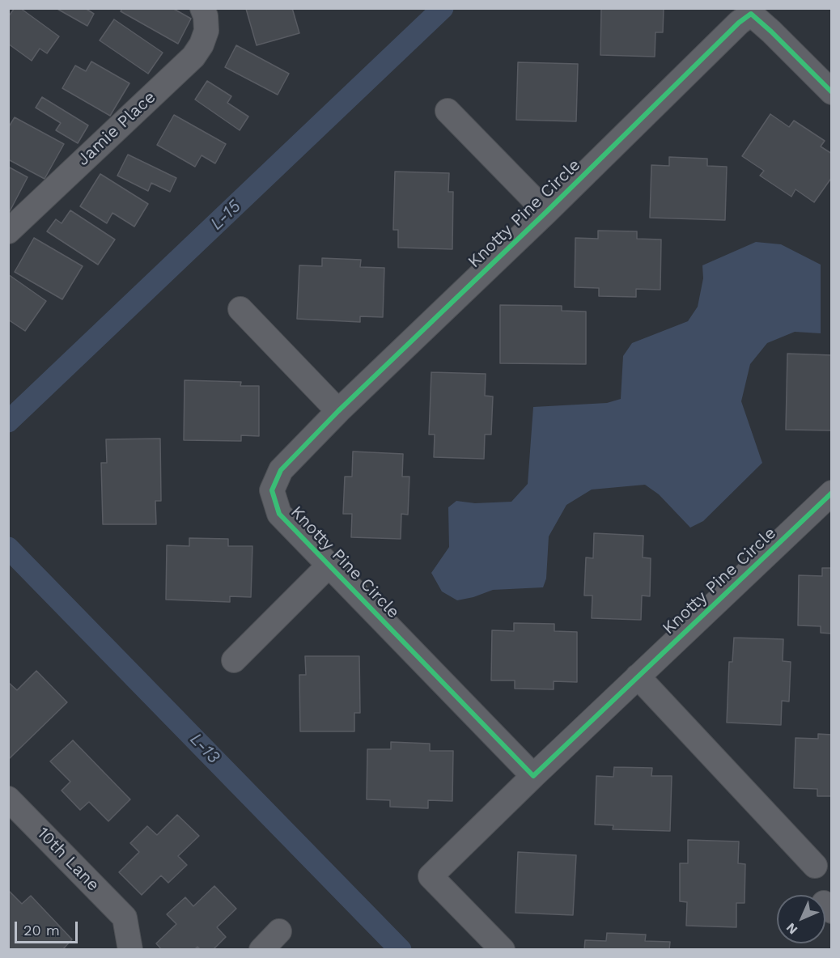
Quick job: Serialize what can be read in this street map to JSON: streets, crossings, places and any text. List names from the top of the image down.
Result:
{
  "streets": {
    "street": ["Jamie Place", "Knotty Pine Circle", "10th Lane"]
  },
  "water": ["L-15", "L-13"],
  "scale_bar": "20 m",
  "north": "bottom left"
}
